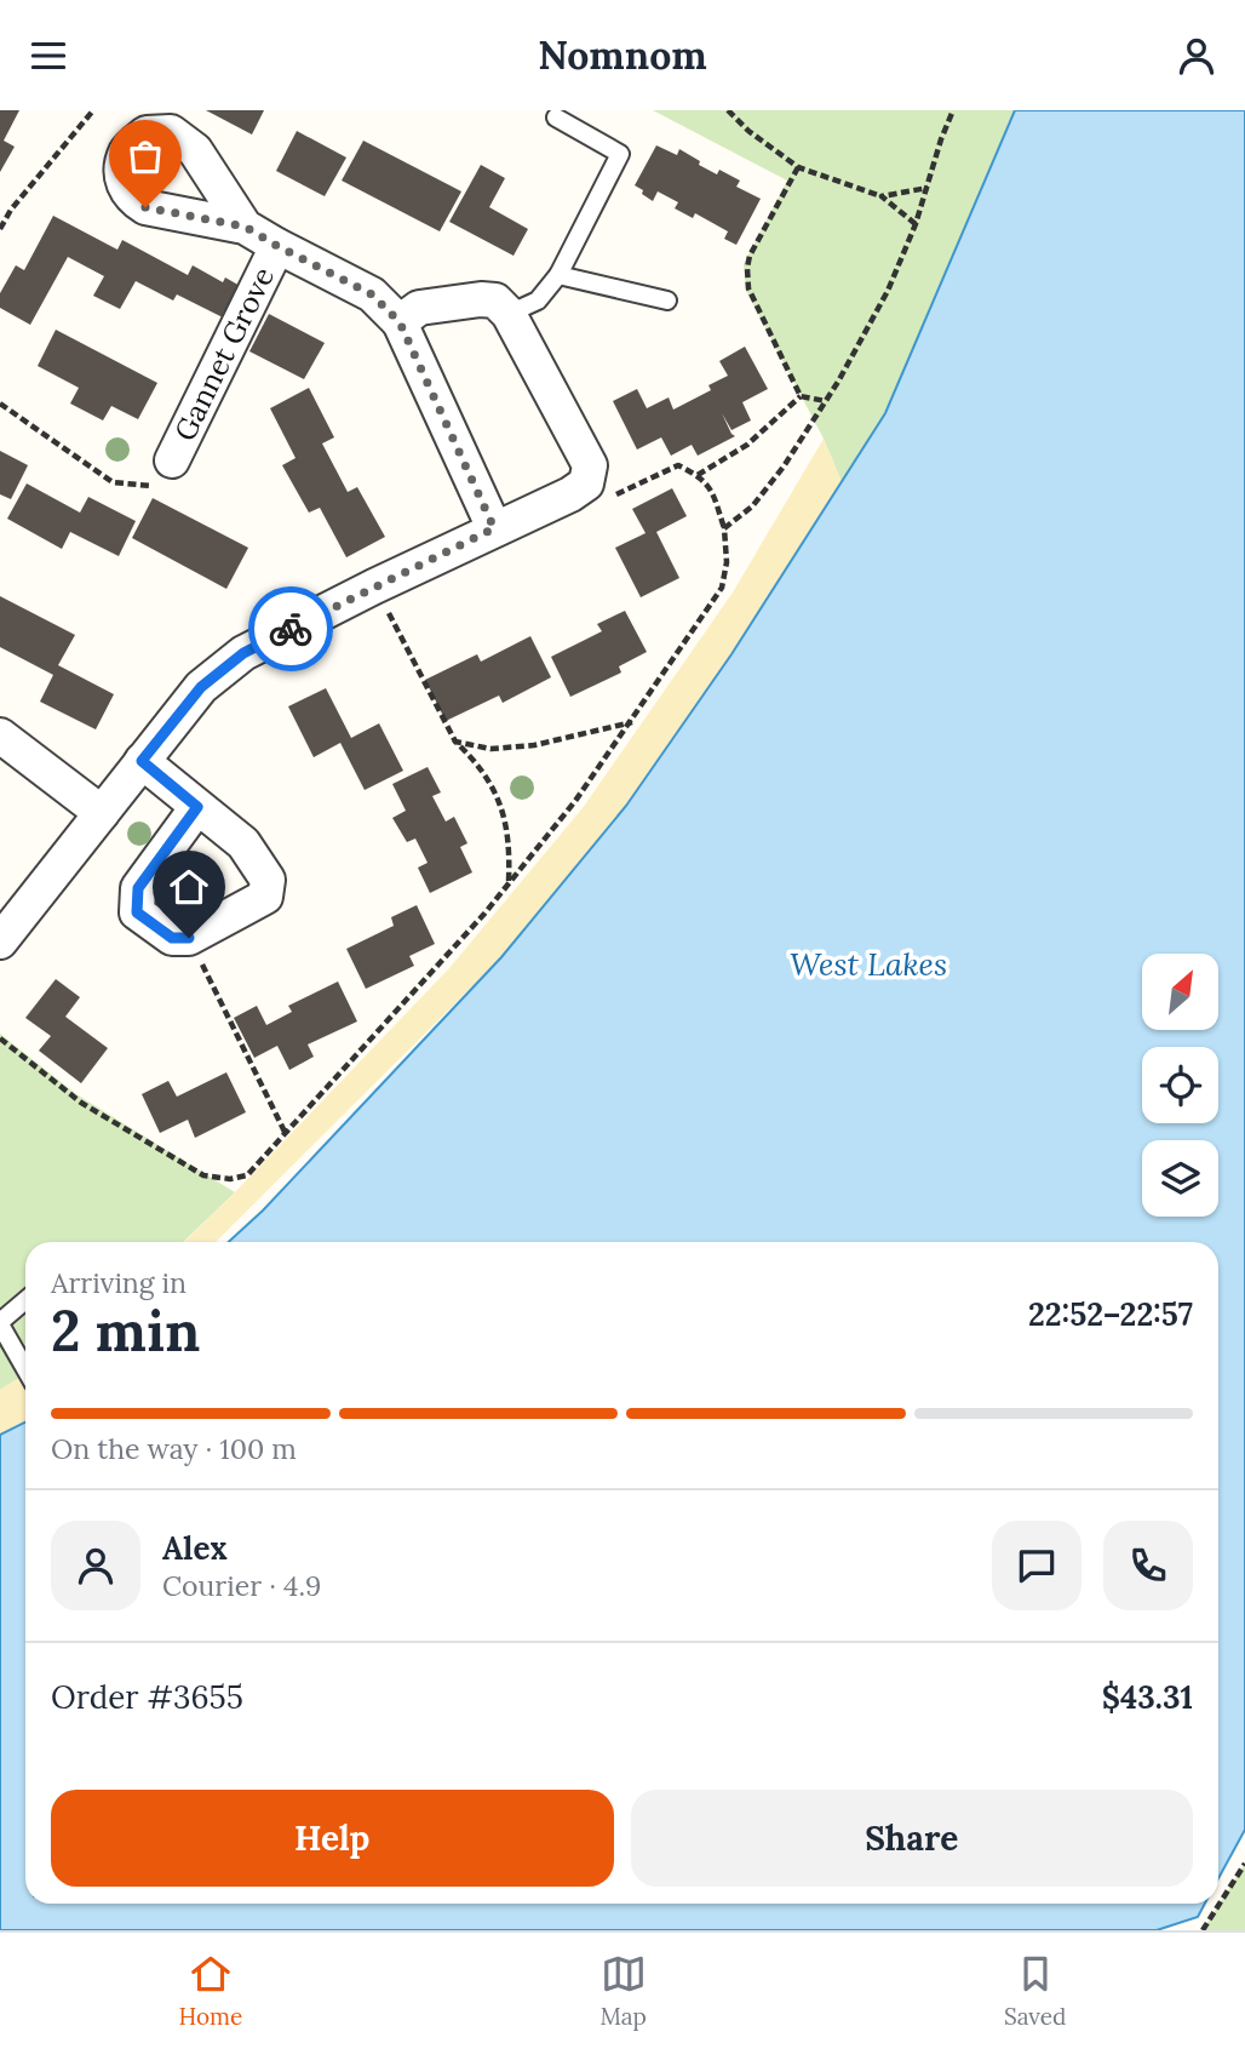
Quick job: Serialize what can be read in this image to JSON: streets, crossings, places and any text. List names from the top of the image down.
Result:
{
  "streets": {
    "street": ["Gannet Grove"]
  },
  "water": ["West Lakes"],
  "north": "top right",
  "page": {
    "header": "Nomnom",
    "heading": ["2 min", "Arriving in", "22:52–22:57"],
    "panel": [
      "Alex",
      "Courier · 4.9",
      "Order #3655",
      "$43.31"
    ],
    "bar": "On the way · 100 m",
    "buttons": ["Help", "Share"],
    "tabs": ["Home", "Map", "Saved"]
  }
}
